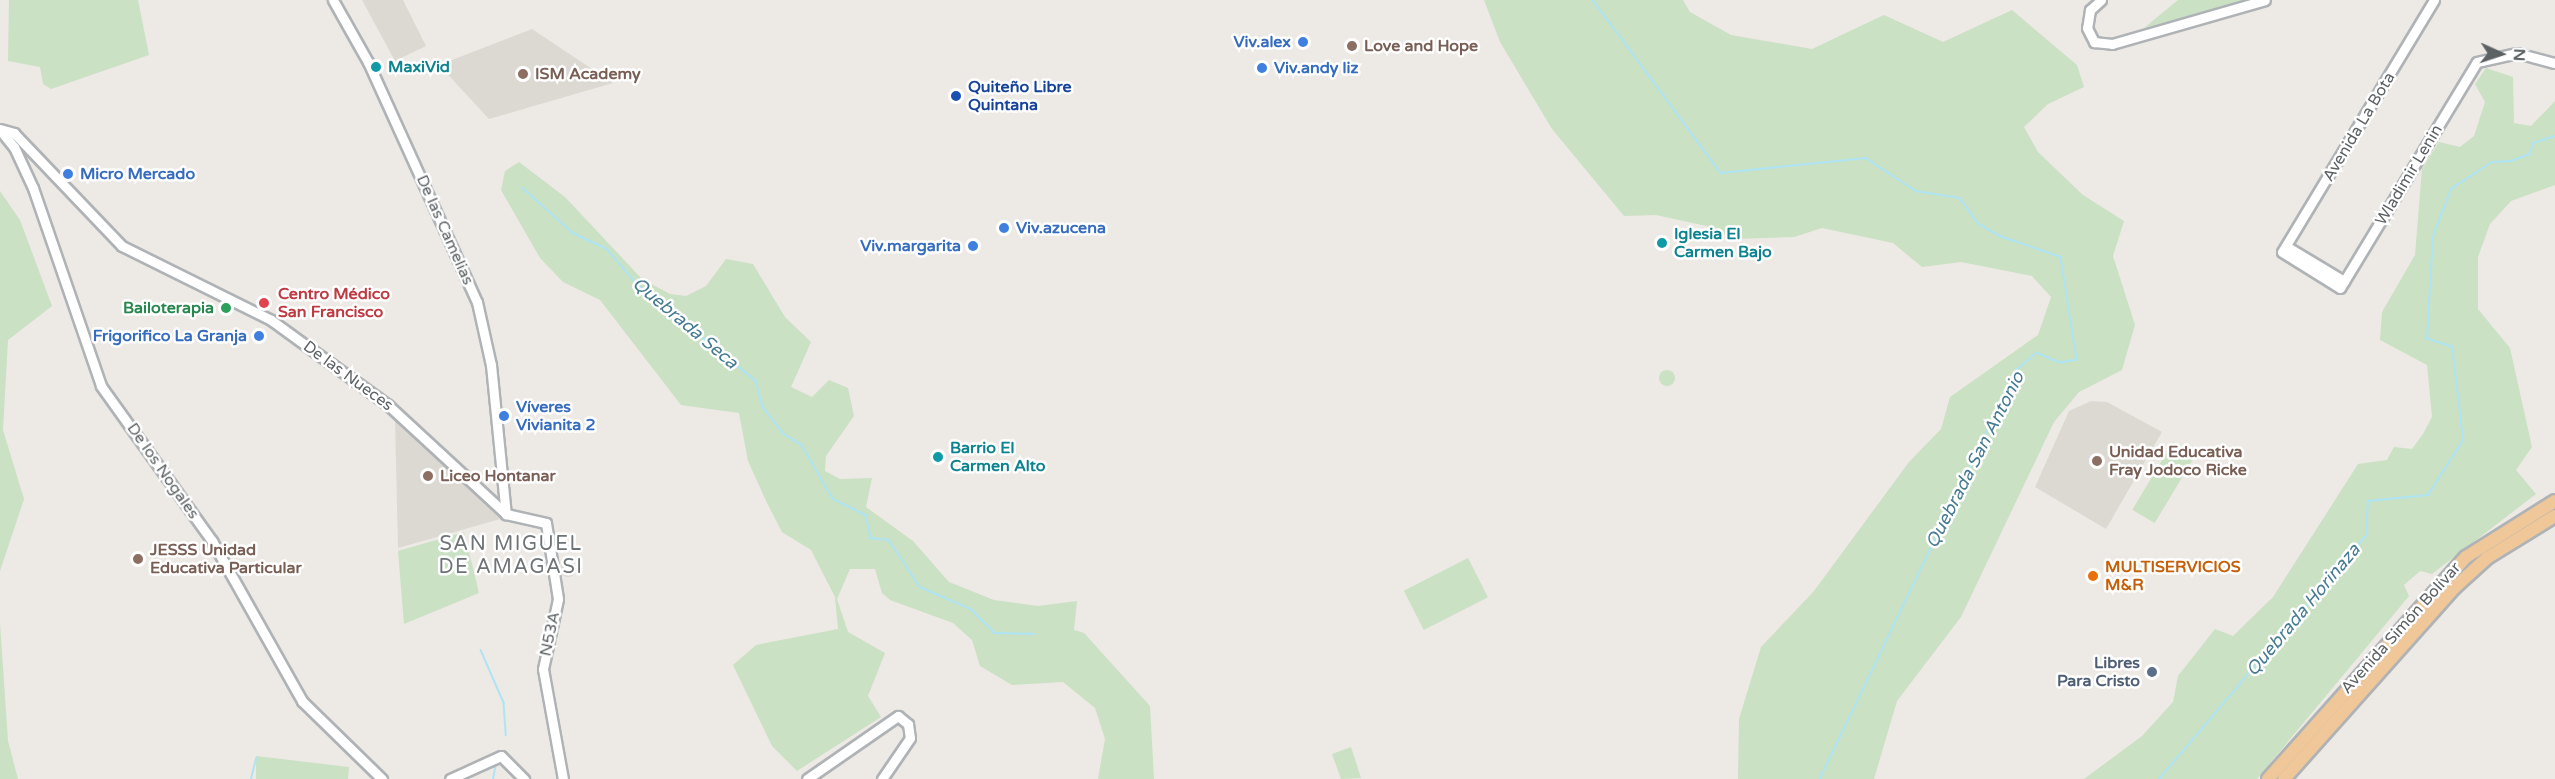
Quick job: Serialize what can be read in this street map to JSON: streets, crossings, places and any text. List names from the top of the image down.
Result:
{
  "streets": {
    "highway": ["Avenida Simón Bolívar"],
    "street": [
      "Avenida La Bota",
      "Wladimir Lenin",
      "De las Camelias",
      "De las Nueces",
      "De los Nogales",
      "N53A"
    ]
  },
  "crossings": [
    ["Avenida La Bota", "Wladimir Lenin"],
    ["De las Camelias", "De las Nueces"],
    ["De las Camelias", "N53A"],
    ["De las Nueces", "De los Nogales"],
    ["De las Nueces", "N53A"]
  ],
  "districts": ["SAN MIGUEL DE AMAGASI"],
  "water": ["Quebrada Seca", "Quebrada San Antonio", "Quebrada Horinaza"],
  "places": [
    "Viv.alex",
    "Love and Hope",
    "MaxiVid",
    "Viv.andy liz",
    "ISM Academy",
    "Quiteño Libre Quintana",
    "Micro Mercado",
    "Viv.azucena",
    "Iglesia El Carmen Bajo",
    "Viv.margarita",
    "Centro Médico San Francisco",
    "Bailoterapia",
    "Frigorifico La Granja",
    "Víveres Vivianita 2",
    "Barrio El Carmen Alto",
    "Unidad Educativa Fray Jodoco Ricke",
    "Liceo Hontanar",
    "JESSS Unidad Educativa Particular",
    "MULTISERVICIOS M&R",
    "Libres Para Cristo"
  ],
  "north": "right"
}
